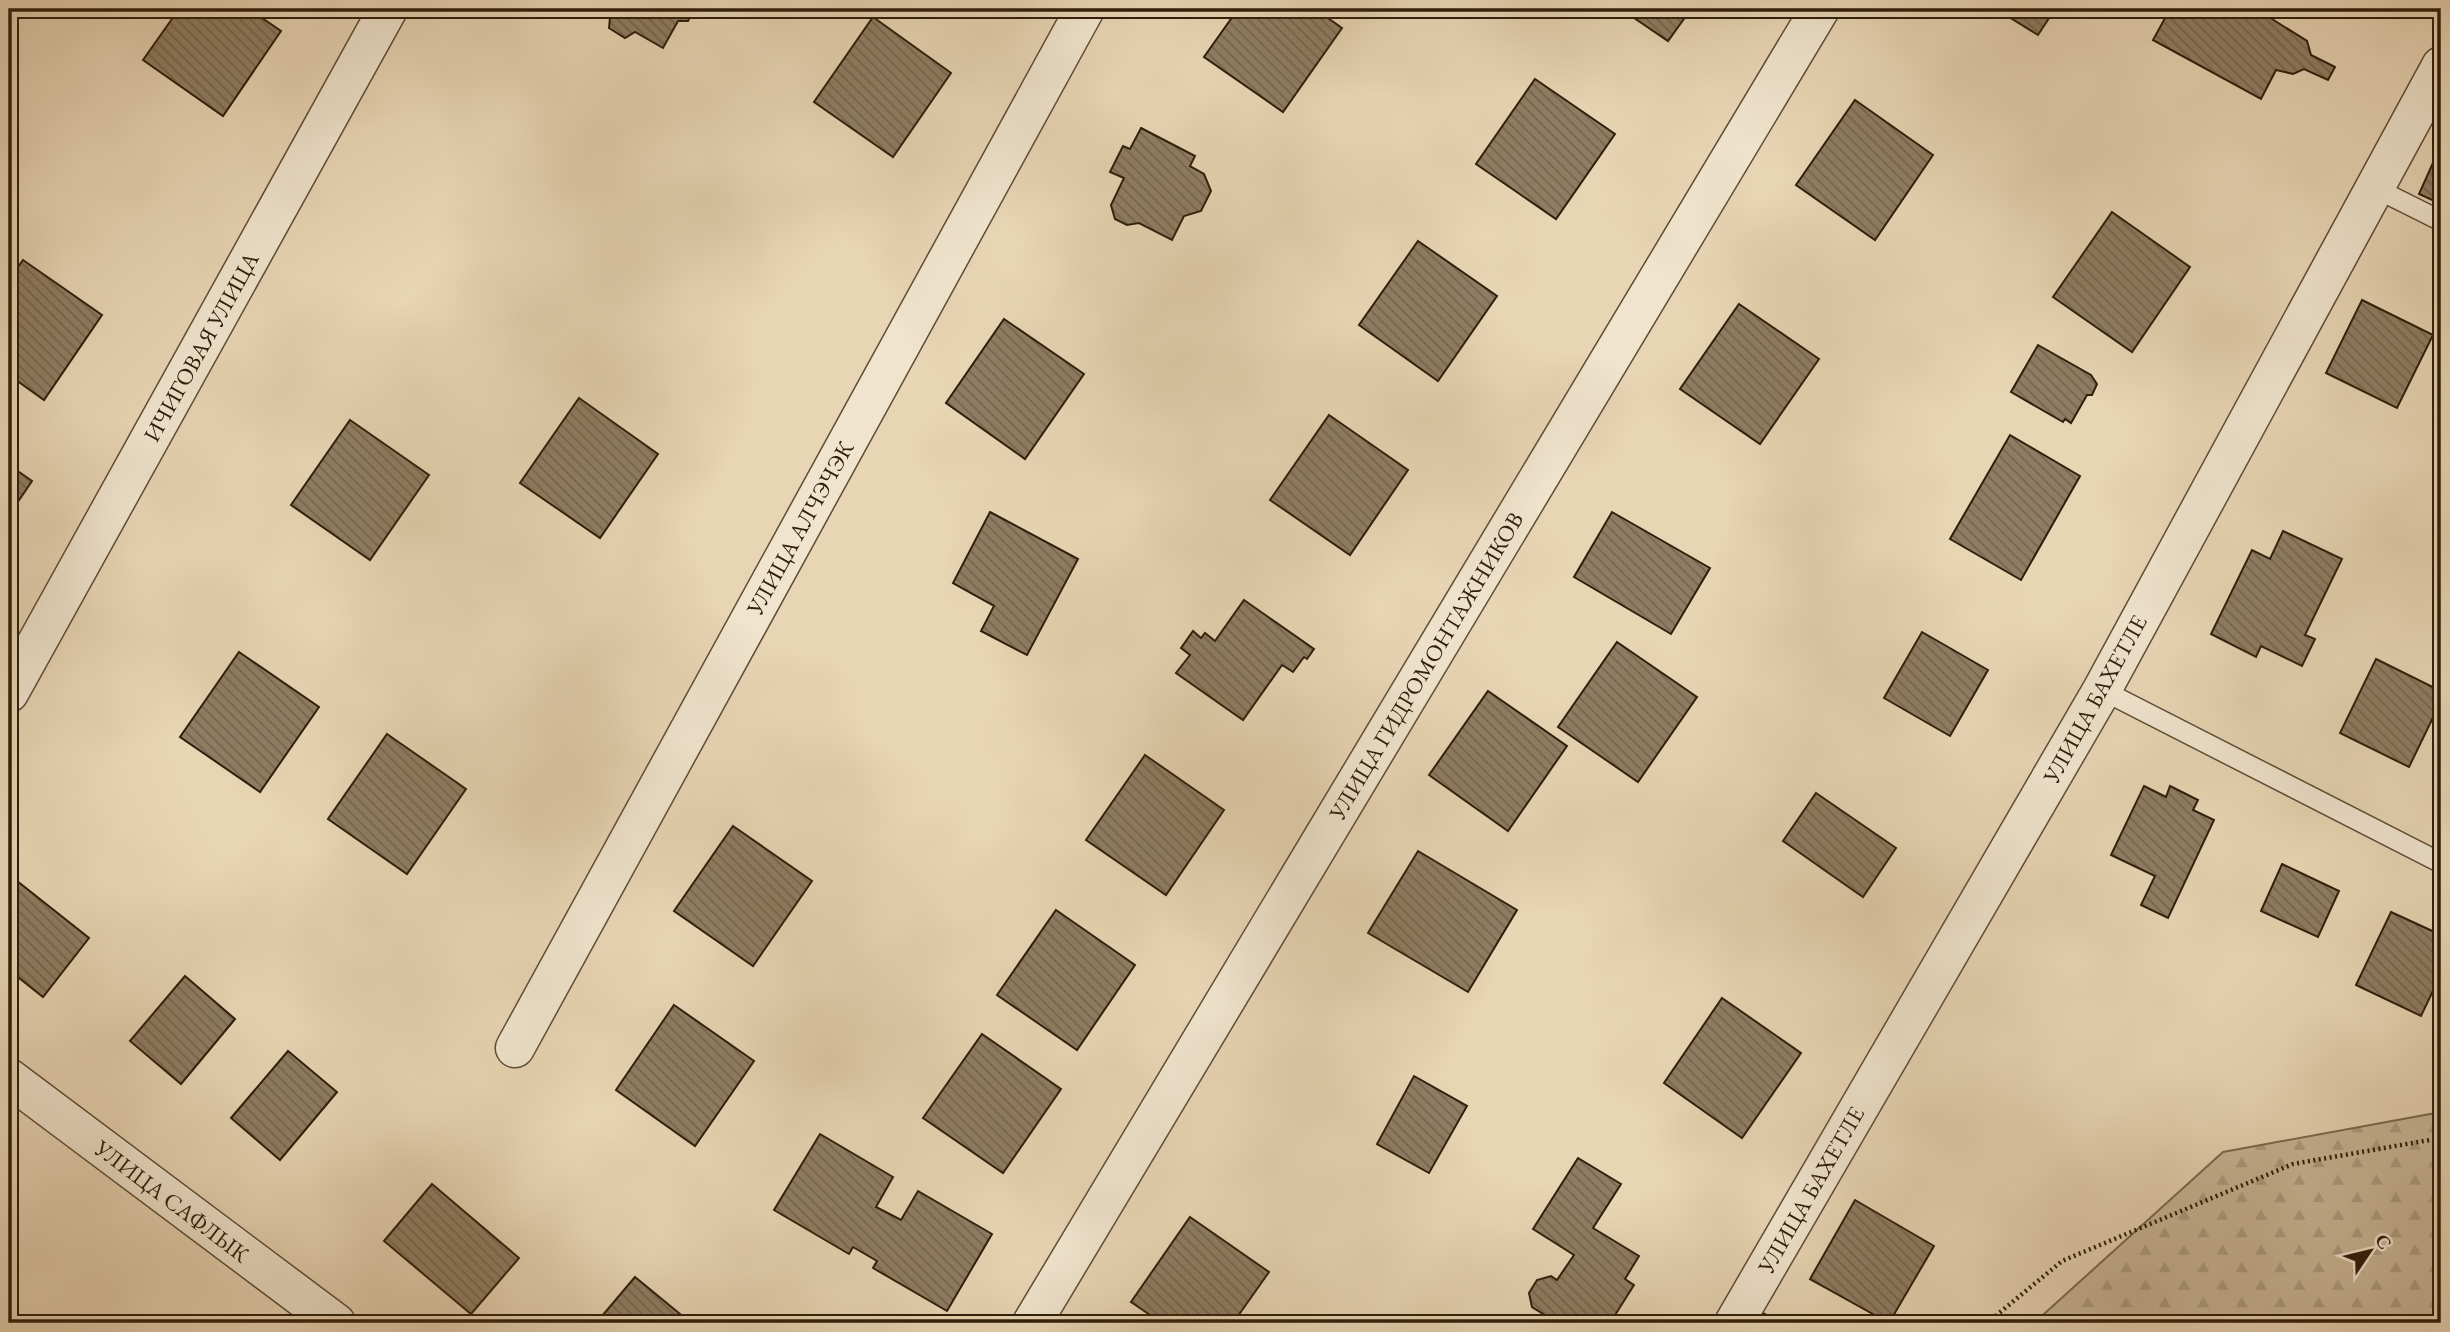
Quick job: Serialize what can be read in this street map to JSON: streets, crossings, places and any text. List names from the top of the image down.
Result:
{
  "streets": {
    "street": [
      "ИЧИГОВАЯ УЛИЦА",
      "УЛИЦА АЛЧЭЧЭК",
      "УЛИЦА ГИДРОМОНТАЖНИКОВ",
      "УЛИЦА БАХЕТЛЕ",
      "УЛИЦА САФЛЫК"
    ]
  },
  "north": "top right"
}
